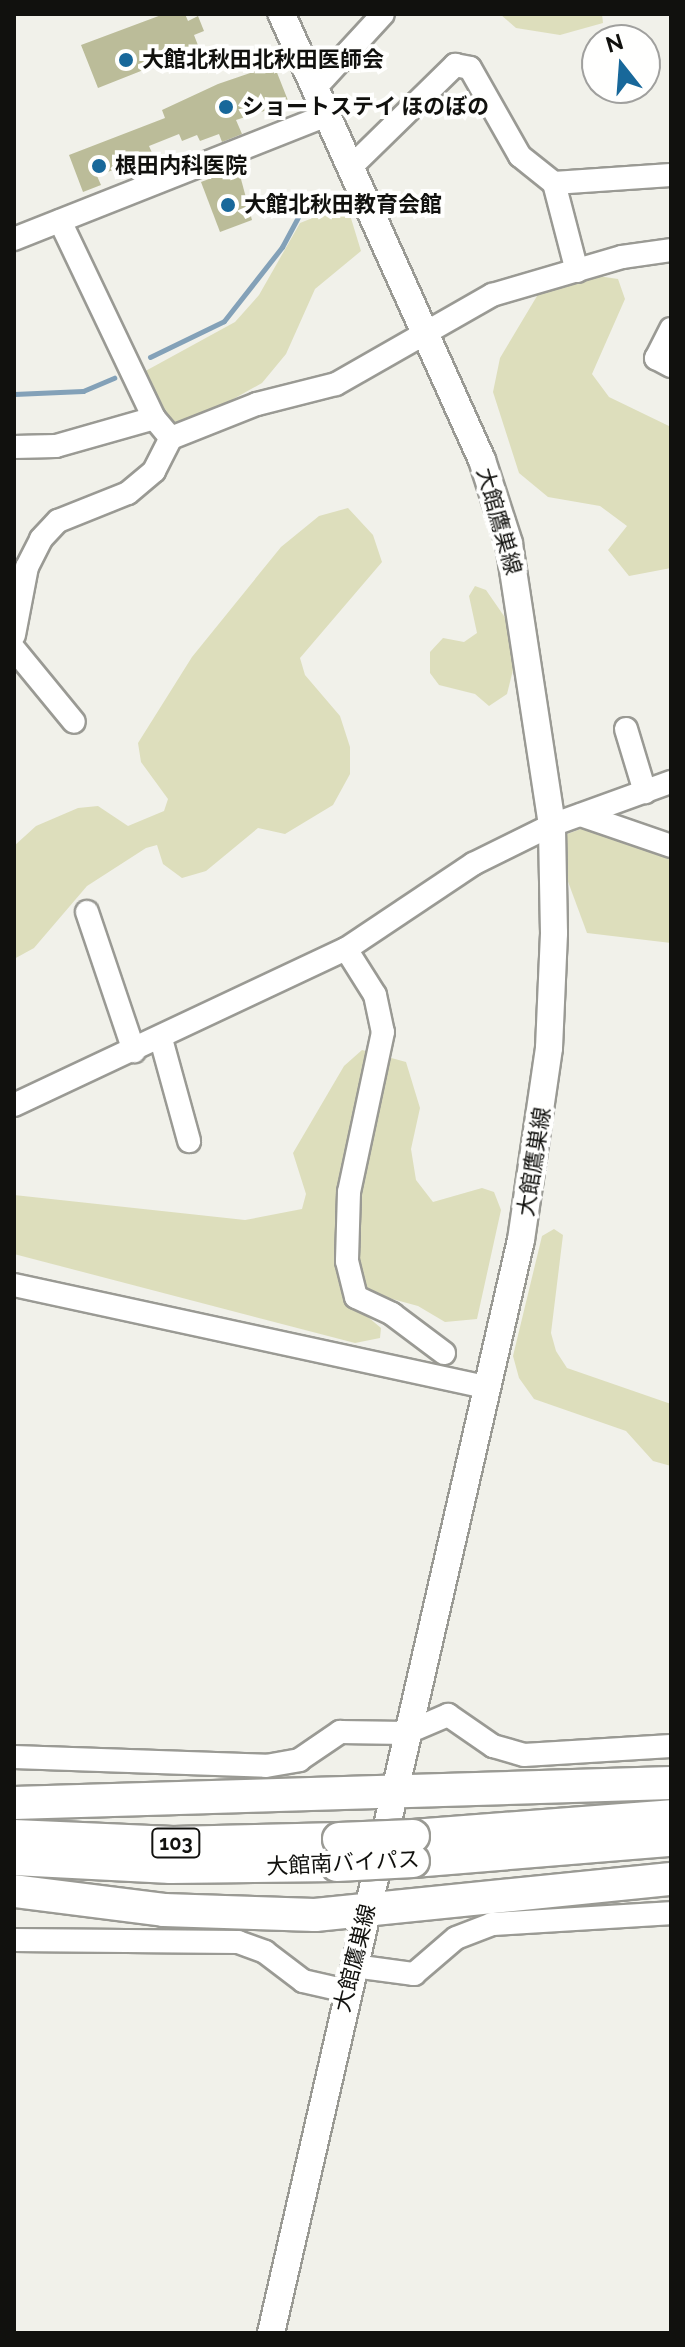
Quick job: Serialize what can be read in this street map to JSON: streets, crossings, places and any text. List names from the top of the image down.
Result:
{
  "streets": {
    "highway": ["103", "大館南バイパス"],
    "main road": ["大館鷹巣線"]
  },
  "places": [
    "大館北秋田北秋田医師会",
    "ショートステイ ほのぼの",
    "根田内科医院",
    "大館北秋田教育会館"
  ],
  "north": "top"
}
